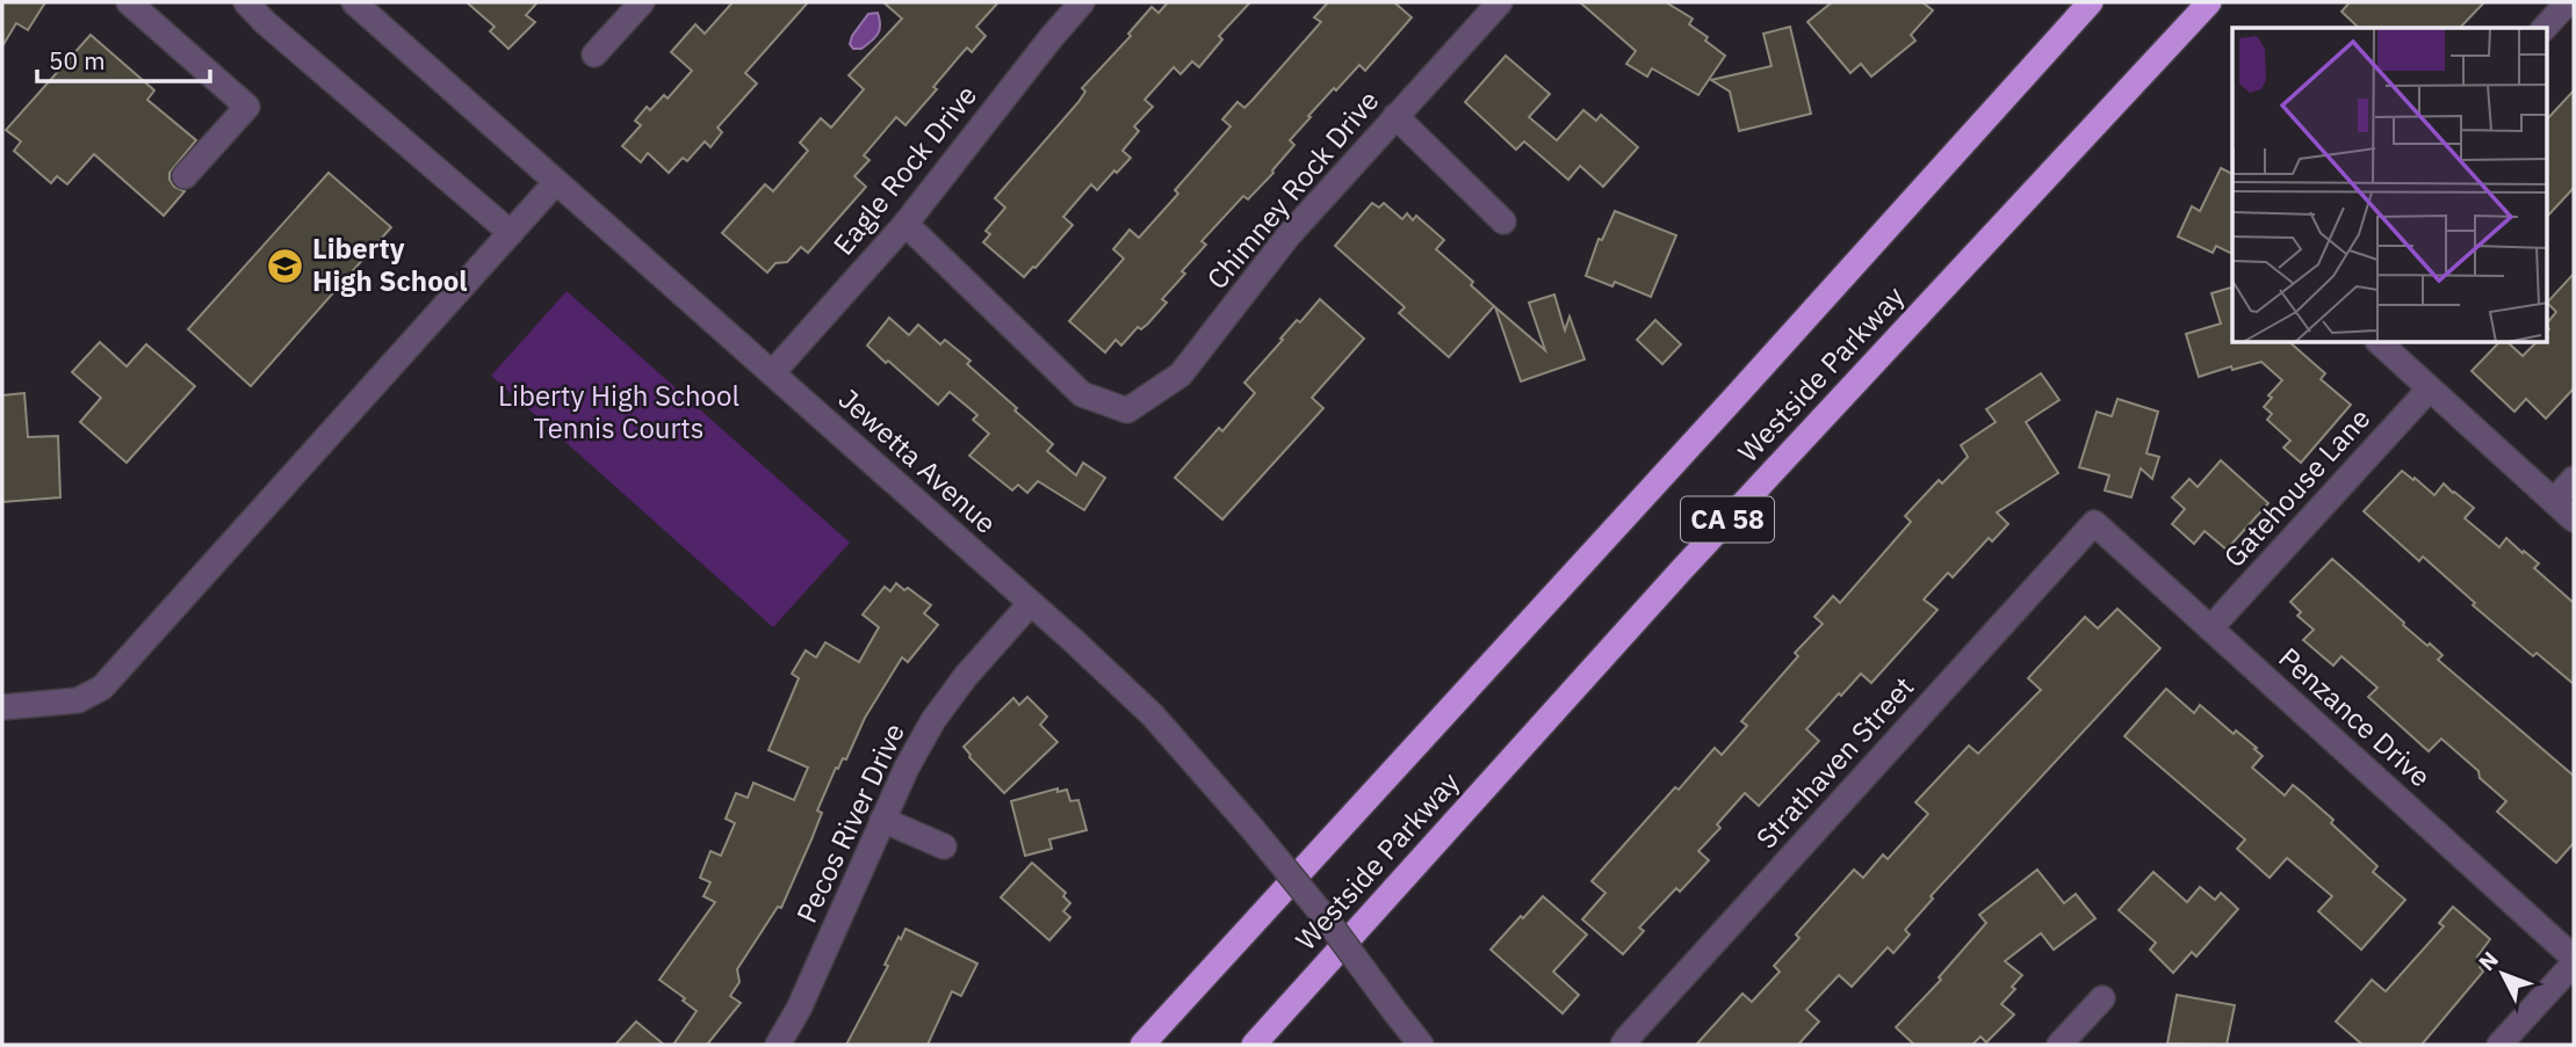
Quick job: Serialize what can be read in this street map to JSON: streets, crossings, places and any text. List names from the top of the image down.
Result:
{
  "streets": {
    "highway": ["Westside Parkway", "CA 58"],
    "street": [
      "Eagle Rock Drive",
      "Chimney Rock Drive",
      "Jewetta Avenue",
      "Gatehouse Lane",
      "Penzance Drive",
      "Strathaven Street",
      "Pecos River Drive"
    ]
  },
  "crossings": [
    ["Eagle Rock Drive", "Chimney Rock Drive"],
    ["Eagle Rock Drive", "Jewetta Avenue"],
    ["Jewetta Avenue", "Pecos River Drive"],
    ["Gatehouse Lane", "Penzance Drive"],
    ["Penzance Drive", "Strathaven Street"]
  ],
  "parks": ["Liberty High School Tennis Courts"],
  "places": {
    "school or university": ["Liberty High School"]
  },
  "scale_bar": "50 m",
  "north": "top left"
}
